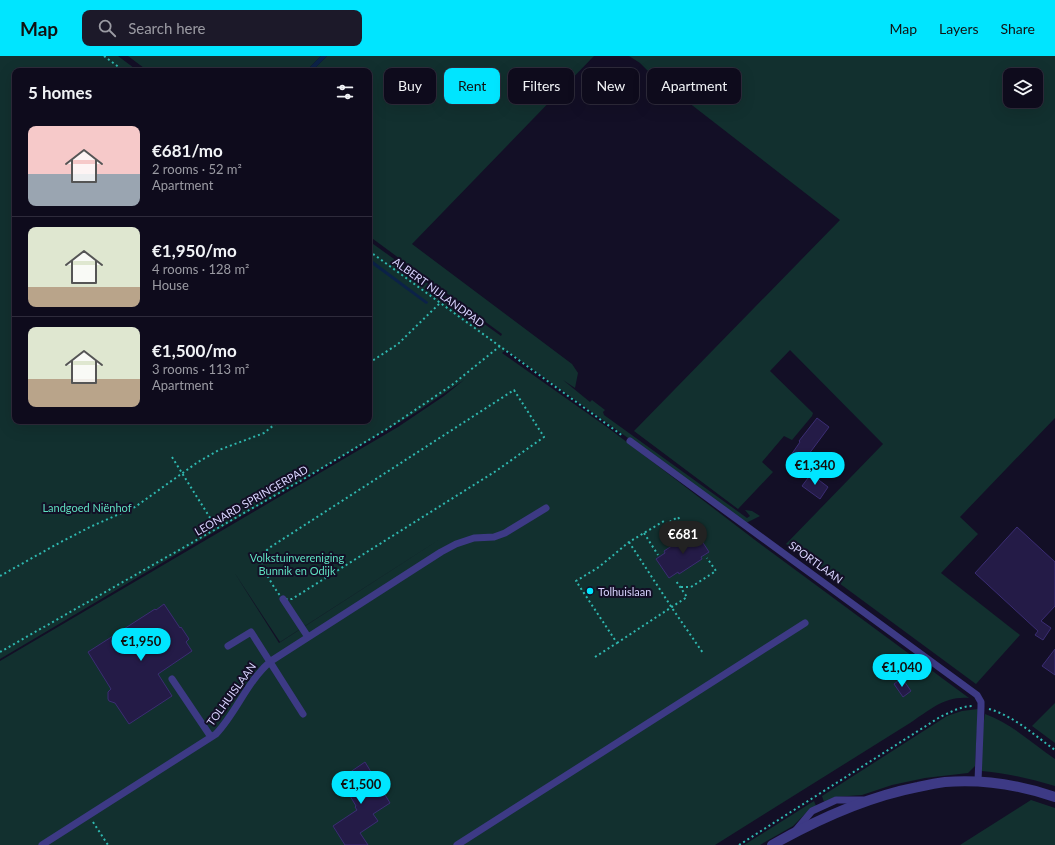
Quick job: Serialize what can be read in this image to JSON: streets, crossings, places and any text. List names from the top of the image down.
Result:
{
  "streets": {
    "lane": ["SPORTLAAN", "TOLHUISLAAN"],
    "path": ["ALBERT NIJLANDPAD", "LEONARD SPRINGERPAD"]
  },
  "crossings": [
    ["ALBERT NIJLANDPAD", "LEONARD SPRINGERPAD"],
    ["ALBERT NIJLANDPAD", "SPORTLAAN"]
  ],
  "parks": ["Landgoed Niënhof", "Volkstuinvereniging Bunnik en Odijk"],
  "places": ["Tolhuislaan"],
  "page": {
    "header": "Map",
    "search": "Search here",
    "nav": ["Map", "Layers", "Share"],
    "chip": [
      "Buy",
      "Rent",
      "Filters",
      "New",
      "Apartment"
    ],
    "heading": "5 homes",
    "list": [
      {
        "name": "€681/mo",
        "note": "2 rooms · 52 m² · Apartment"
      },
      {
        "name": "€1,950/mo",
        "note": "4 rooms · 128 m² · House"
      },
      {
        "name": "€1,500/mo",
        "note": "3 rooms · 113 m² · Apartment"
      }
    ],
    "price": [
      "€1,340",
      "€681",
      "€1,950",
      "€1,040",
      "€1,500"
    ]
  }
}
